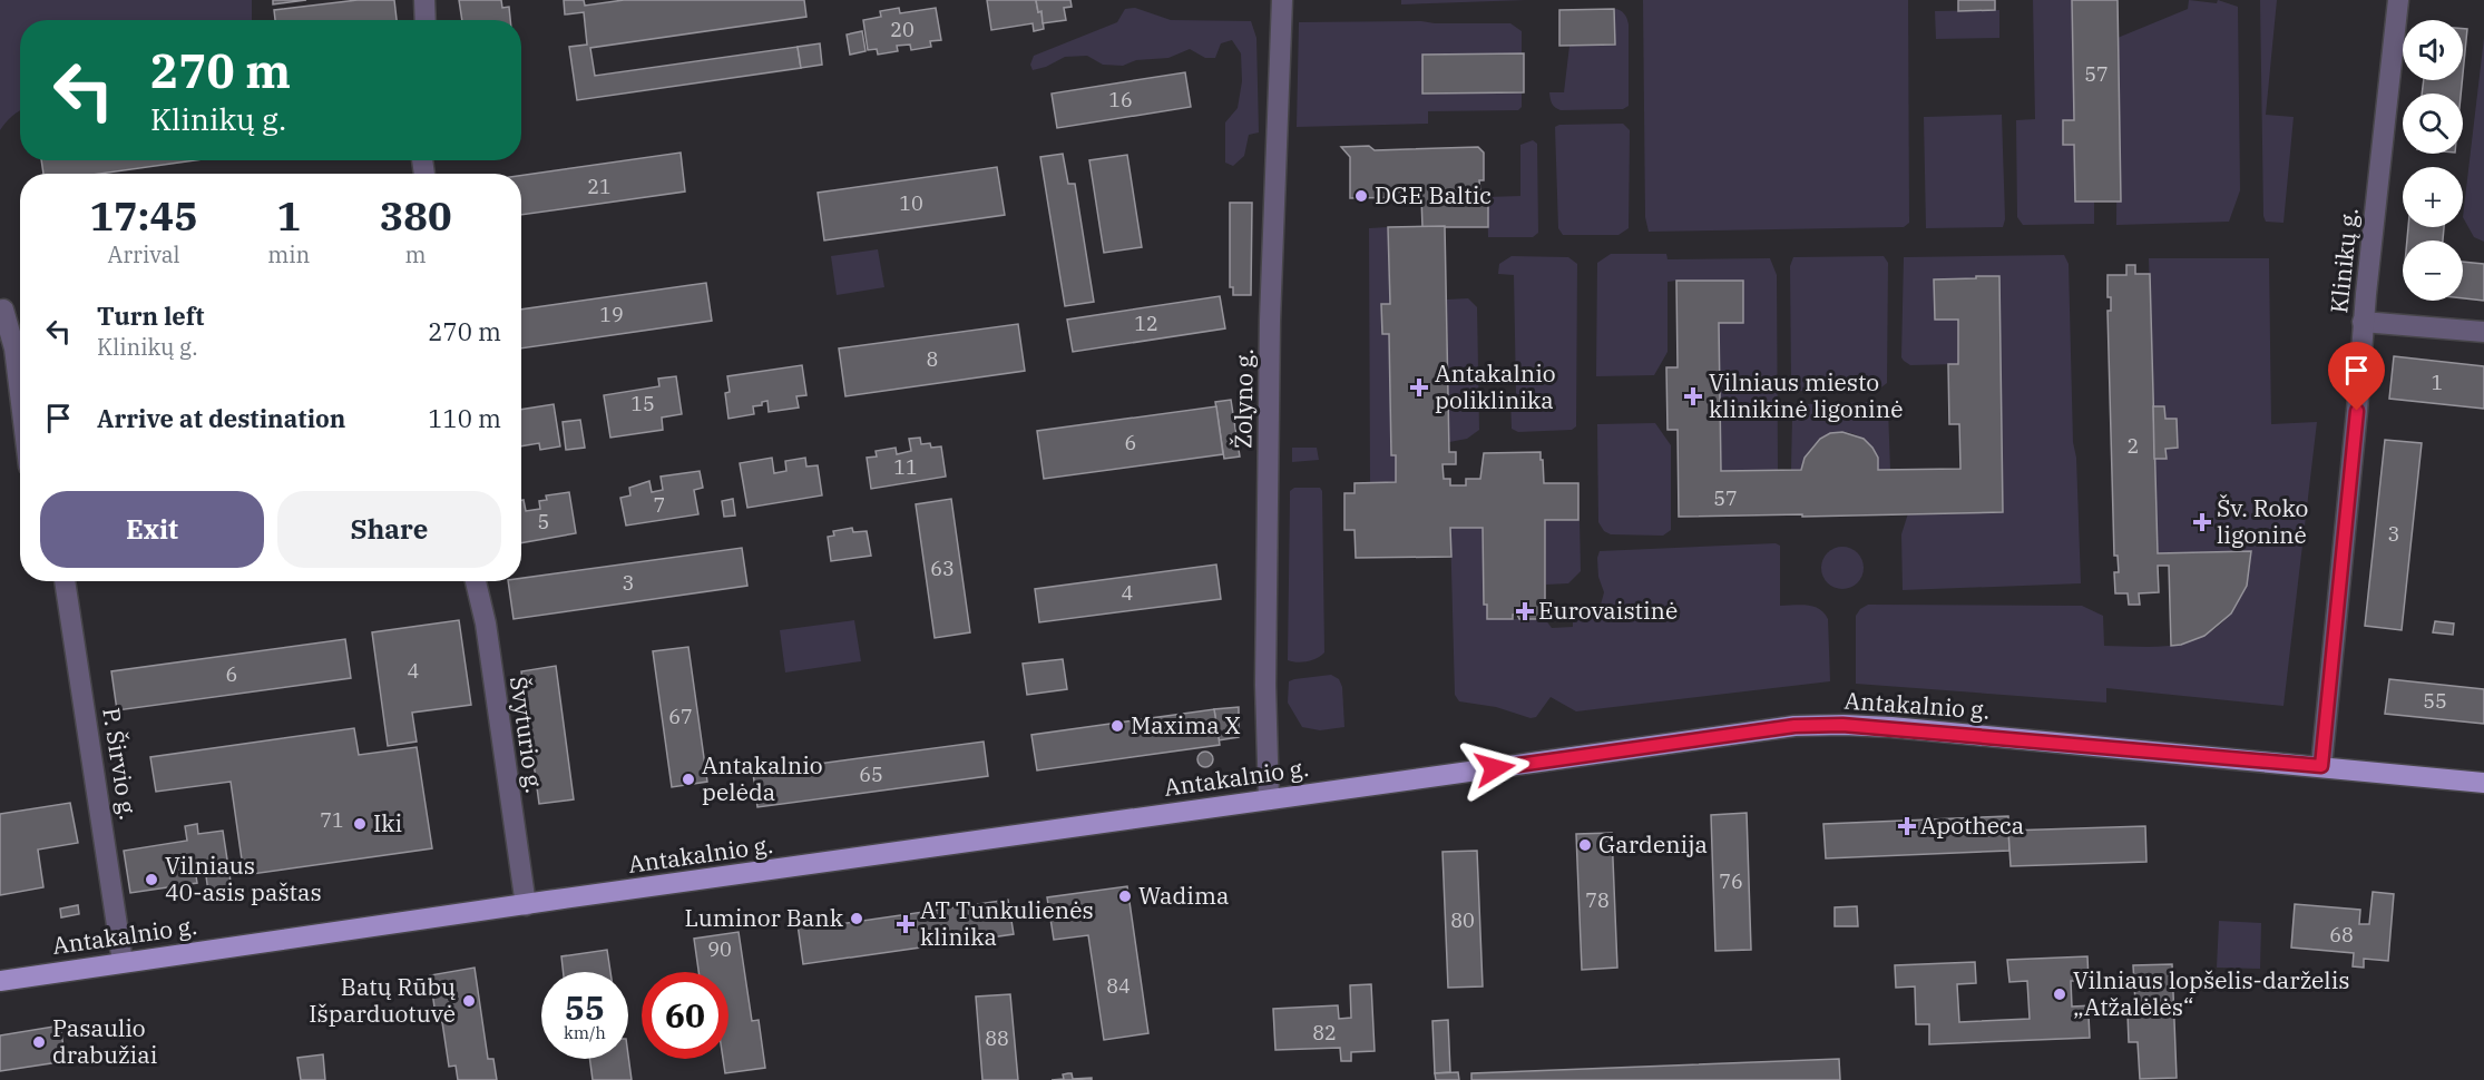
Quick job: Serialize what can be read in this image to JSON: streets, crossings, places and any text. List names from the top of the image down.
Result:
{
  "streets": {
    "main road": ["Antakalnio g."],
    "street": [
      "Klinikų g.",
      "Žolyno g.",
      "Švyturio g.",
      "P. Širvio g."
    ]
  },
  "crossings": [
    ["Klinikų g.", "Antakalnio g."],
    ["Žolyno g.", "Antakalnio g."],
    ["Antakalnio g.", "Švyturio g."],
    ["Antakalnio g.", "P. Širvio g."]
  ],
  "places": {
    "other": [
      "DGE Baltic",
      "Maxima X",
      "Antakalnio pelėda",
      "Iki",
      "Gardenija",
      "Vilniaus 40-asis paštas",
      "Wadima",
      "Luminor Bank",
      "Vilniaus lopšelis-darželis „Atžalėlės“",
      "Batų Rūbų Išparduotuvė",
      "Pasaulio drabužiai"
    ],
    "health": [
      "Antakalnio poliklinika",
      "Vilniaus miesto klinikinė ligoninė",
      "Šv. Roko ligoninė",
      "Eurovaistinė",
      "Apotheca",
      "AT Tunkulienės klinika"
    ]
  },
  "house_numbers": [
    "20",
    "57",
    "16",
    "21",
    "10",
    "19",
    "12",
    "8",
    "1",
    "15",
    "6",
    "2",
    "11",
    "57",
    "7",
    "5",
    "3",
    "63",
    "3",
    "4",
    "4",
    "6",
    "55",
    "67",
    "65",
    "71",
    "76",
    "78",
    "80",
    "68",
    "90",
    "84",
    "82",
    "88"
  ],
  "page": {
    "map_buttons": ["+", "−"],
    "turn": ["270 m", "Klinikų g."],
    "eta": [
      "17:45",
      "Arrival",
      "1",
      "min",
      "380",
      "m"
    ],
    "list": [
      {
        "name": "Turn left",
        "note": "Klinikų g.",
        "value": "270 m"
      },
      {
        "name": "Arrive at destination",
        "value": "110 m"
      }
    ],
    "buttons": ["Exit", "Share"],
    "speed": "55 km/h",
    "limit": "60"
  }
}
